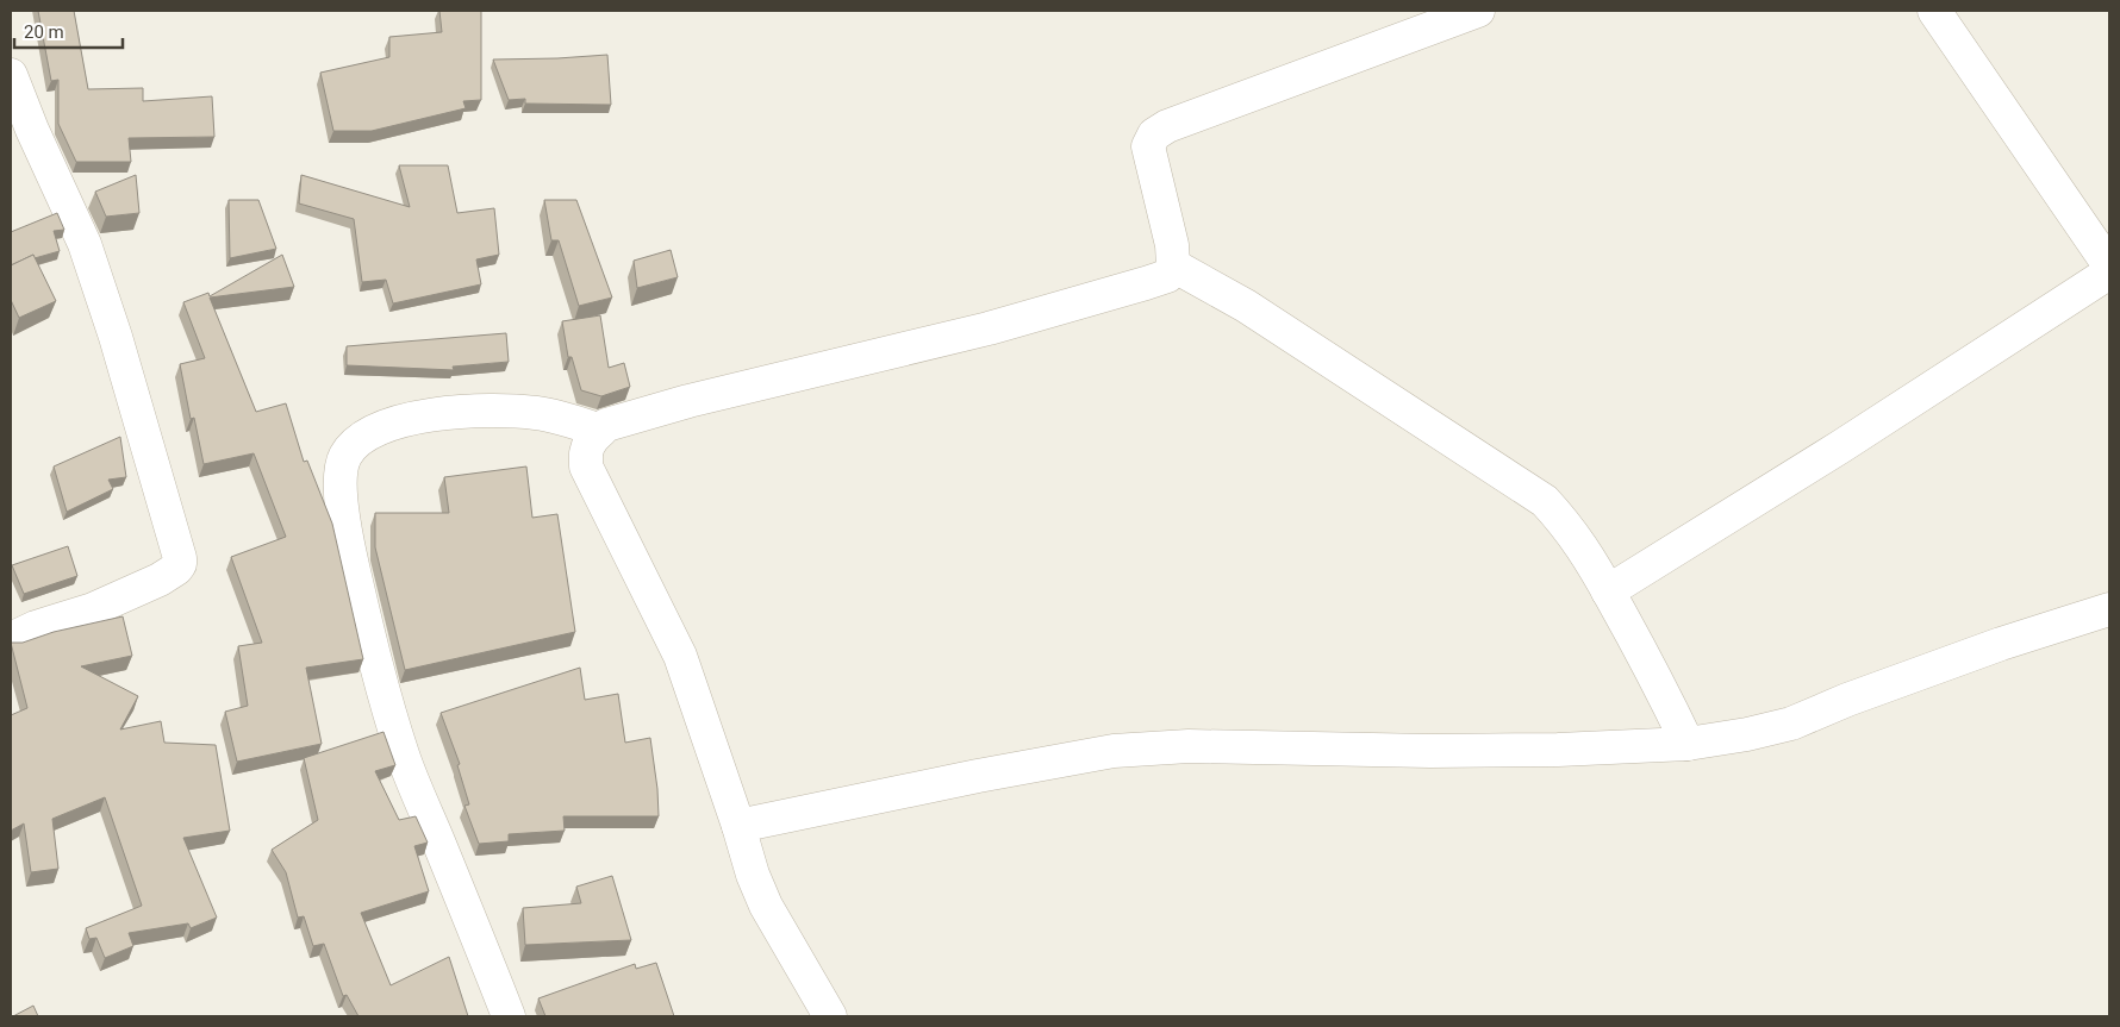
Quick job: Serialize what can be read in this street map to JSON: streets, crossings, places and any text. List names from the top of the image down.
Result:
{
  "scale_bar": "20 m"
}
